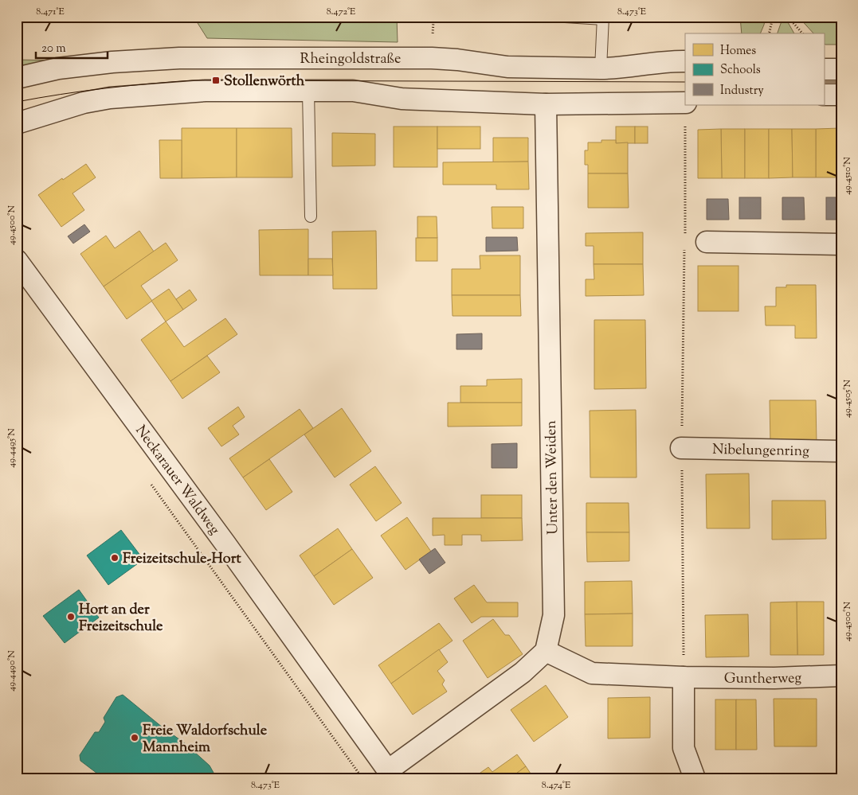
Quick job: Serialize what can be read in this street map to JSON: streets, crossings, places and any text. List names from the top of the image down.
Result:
{
  "streets": {
    "street": [
      "Rheingoldstraße",
      "Nibelungenring",
      "Unter den Weiden",
      "Neckarauer Waldweg",
      "Guntherweg"
    ]
  },
  "crossings": [
    ["Unter den Weiden", "Guntherweg"]
  ],
  "places": {
    "transit": ["Stollenwörth"],
    "other": ["Freizeitschule-Hort", "Hort an der Freizeitschule", "Freie Waldorfschule Mannheim"]
  },
  "legend": ["Homes", "Schools", "Industry"],
  "scale_bar": "20 m",
  "coordinates": [
    "8.471°E",
    "8.472°E",
    "8.473°E",
    "49.4510°N",
    "49.4500°N",
    "49.4505°N",
    "49.4495°N",
    "49.4490°N",
    "8.474°E"
  ]
}
